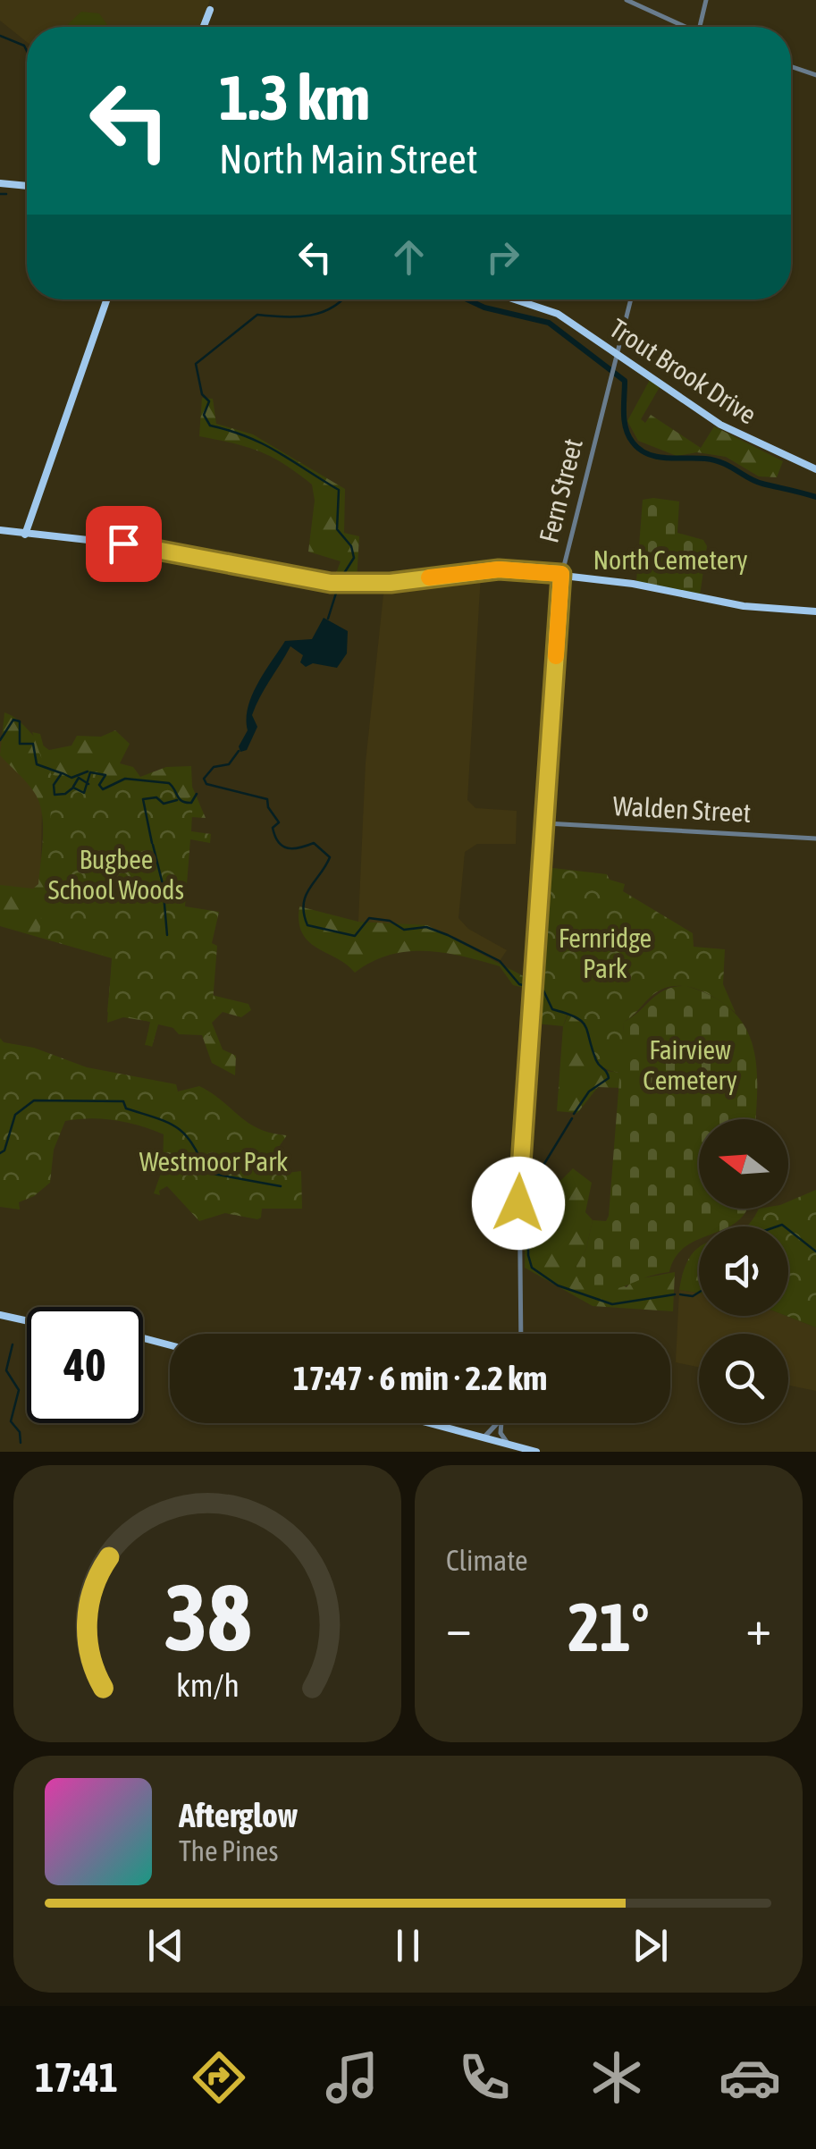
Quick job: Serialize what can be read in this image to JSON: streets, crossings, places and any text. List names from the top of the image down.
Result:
{
  "streets": {
    "main road": ["Trout Brook Drive"],
    "street": ["Fern Street", "Walden Street"]
  },
  "crossings": [
    ["Trout Brook Drive", "Fern Street"],
    ["Fern Street", "Walden Street"]
  ],
  "parks": [
    "North Cemetery",
    "Bugbee School Woods",
    "Fernridge Park",
    "Fairview Cemetery",
    "Westmoor Park"
  ],
  "north": "left",
  "page": {
    "turn": ["1.3 km", "North Main Street"],
    "limit": "40",
    "trip": "17:47 · 6 min · 2.2 km",
    "tile": "Climate",
    "heat": ["−", "21°", "+"],
    "song": ["Afterglow", "The Pines"],
    "tabs": "17:41",
    "gauge": ["38", "km/h"]
  }
}
